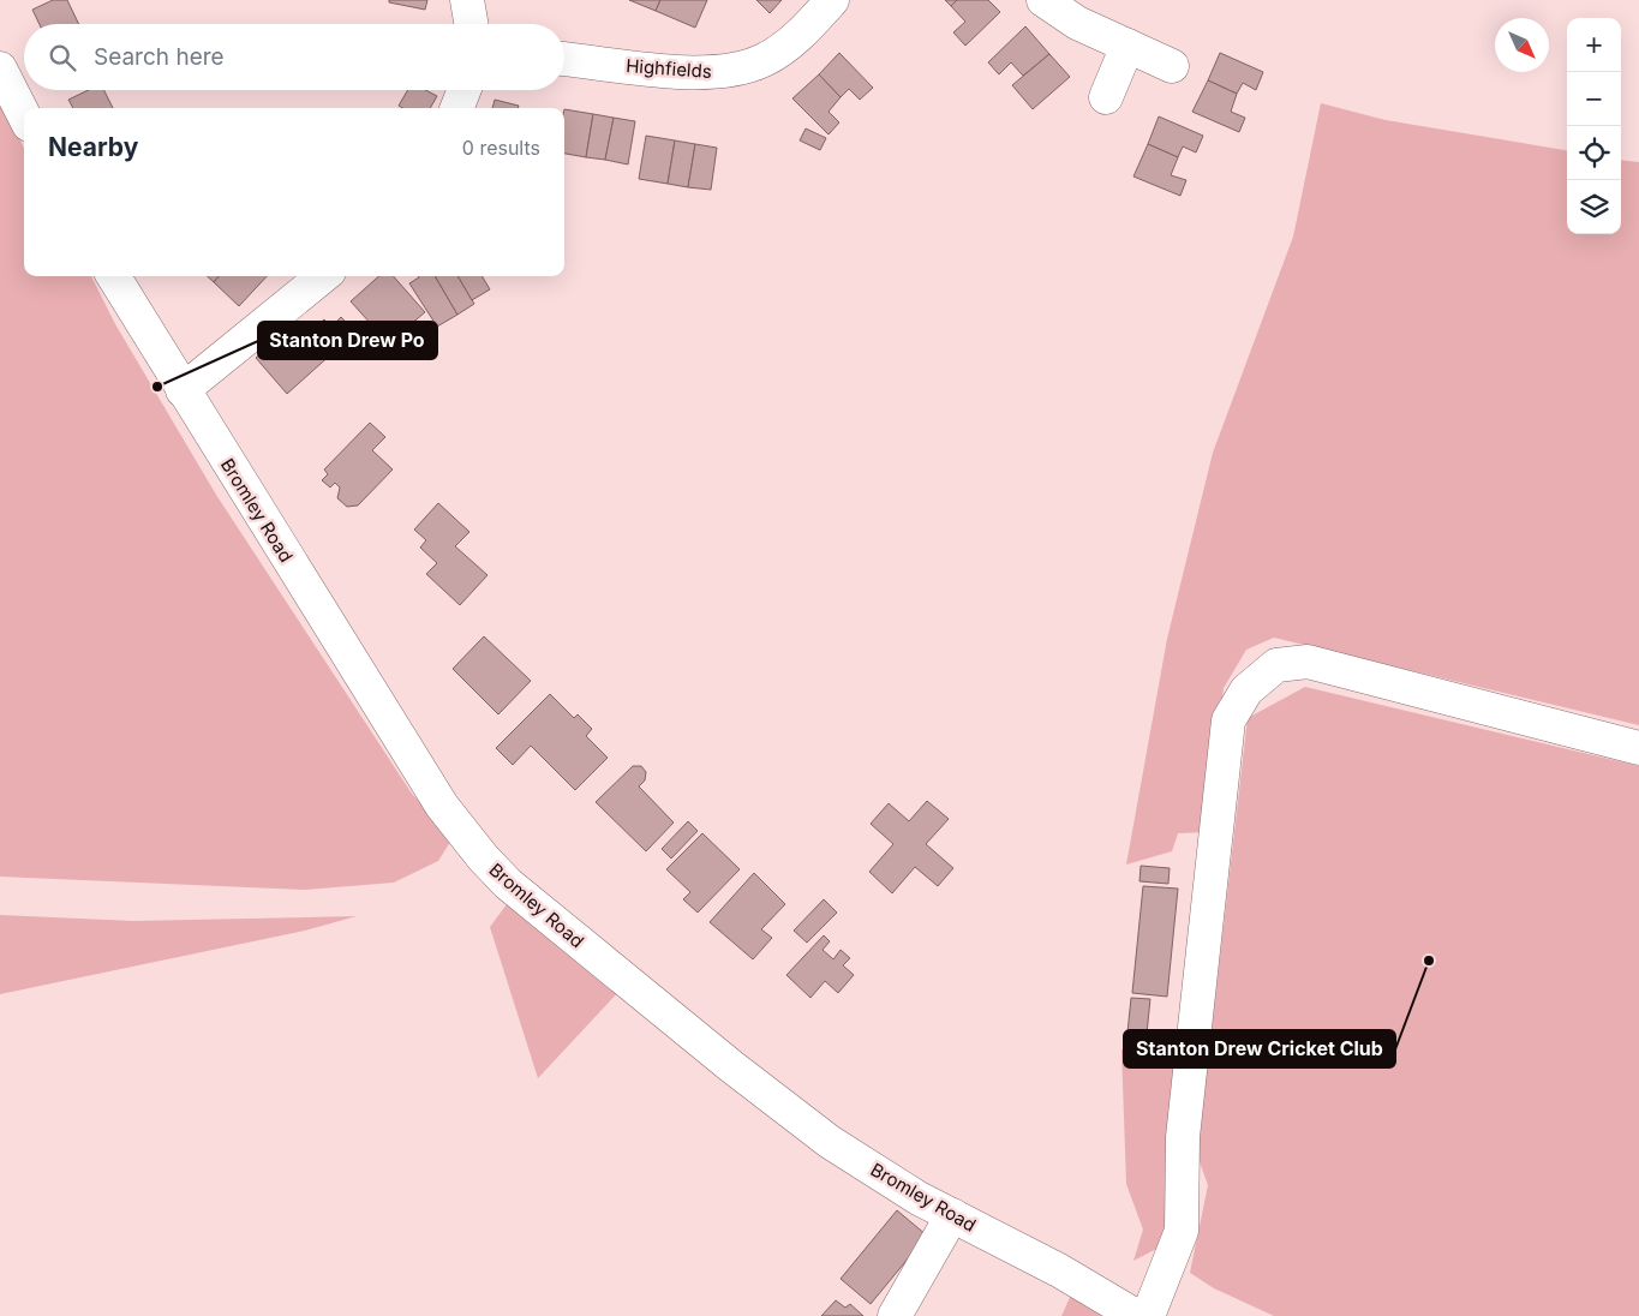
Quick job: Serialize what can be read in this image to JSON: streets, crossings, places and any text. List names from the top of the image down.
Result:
{
  "streets": {
    "street": ["Highfields", "Bromley Road"]
  },
  "places": ["Stanton Drew Po", "Stanton Drew Cricket Club"],
  "north": "bottom right",
  "page": {
    "map_buttons": ["+", "−"],
    "search": "Search here",
    "heading": ["Nearby", "0 results"]
  }
}
